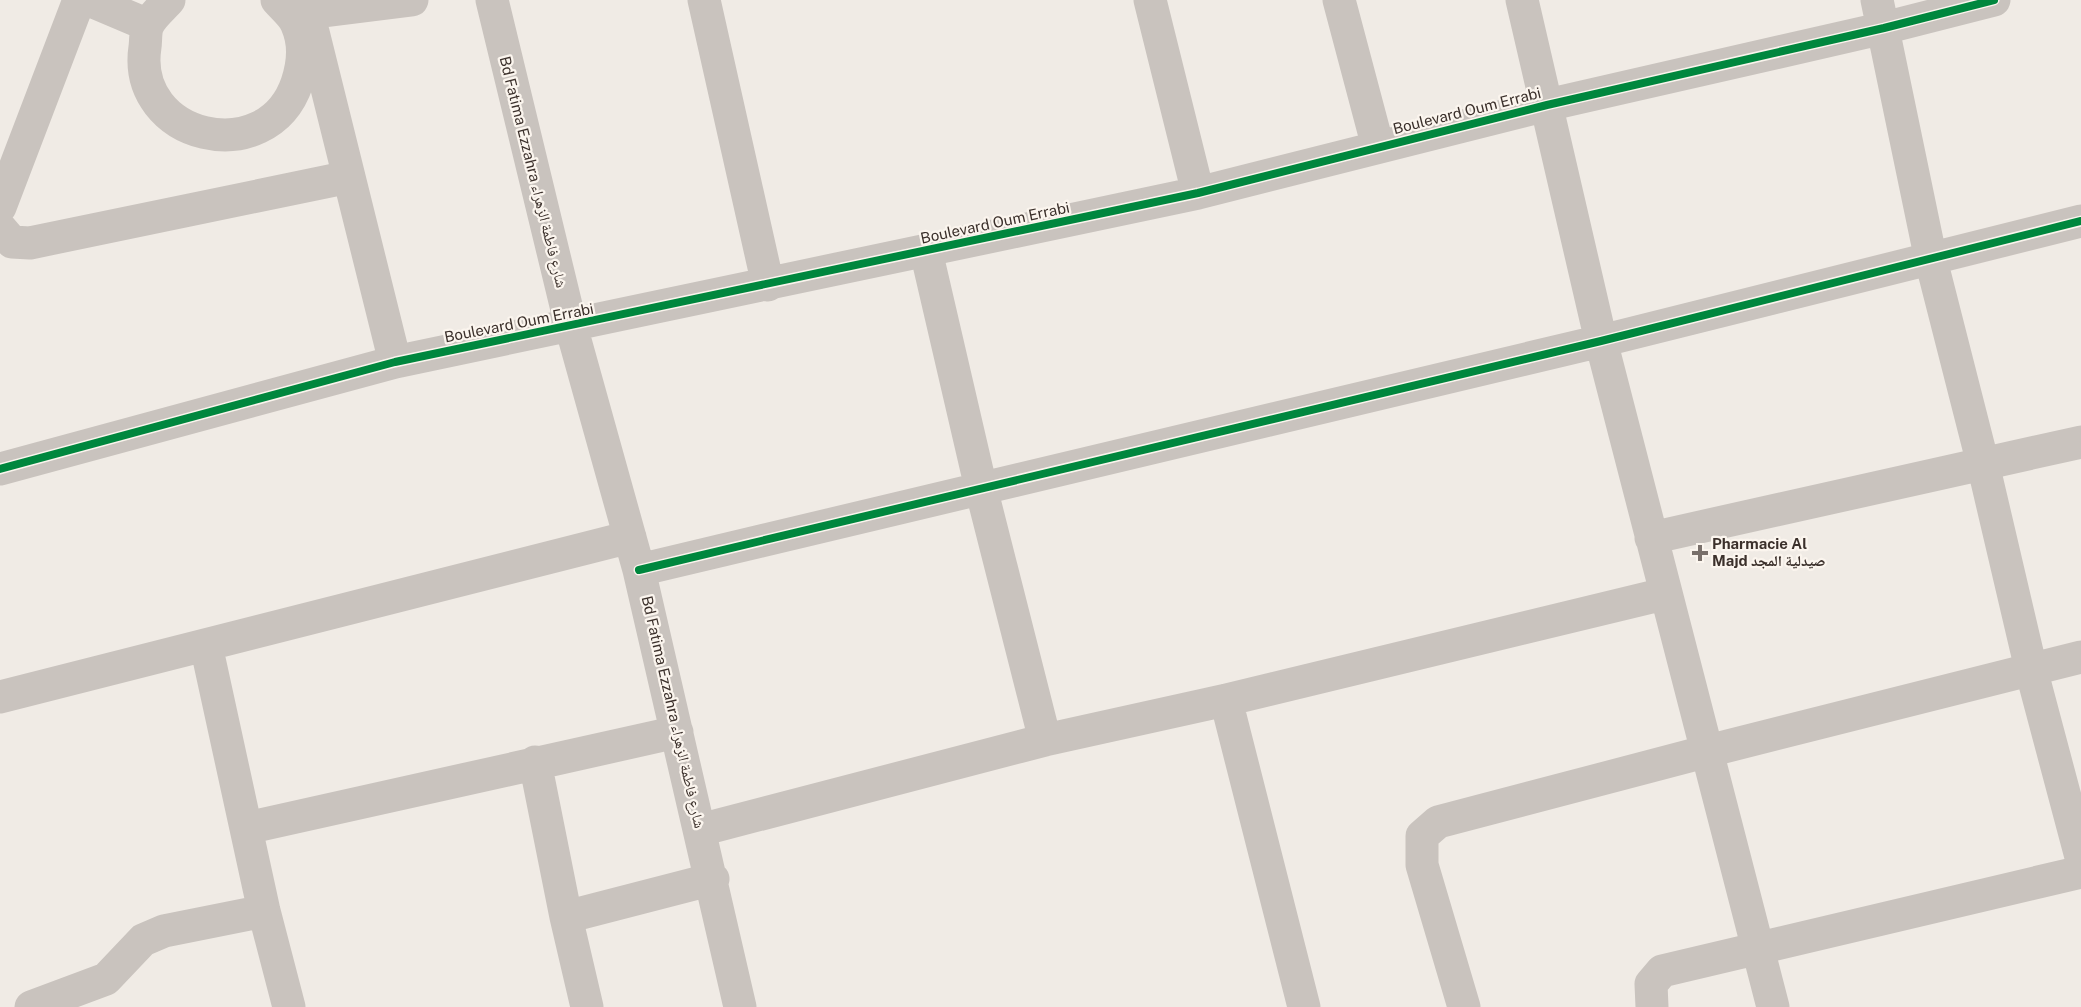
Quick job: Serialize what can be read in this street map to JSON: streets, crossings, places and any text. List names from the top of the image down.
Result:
{
  "streets": {
    "street": ["Boulevard Oum Errabi", "Bd Fatima Ezzahra شارع فاطمة الزهراء"]
  },
  "crossings": [
    ["Boulevard Oum Errabi", "Bd Fatima Ezzahra شارع فاطمة الزهراء"]
  ],
  "places": {
    "health": ["Pharmacie Al Majd صيدلية المجد"]
  }
}
